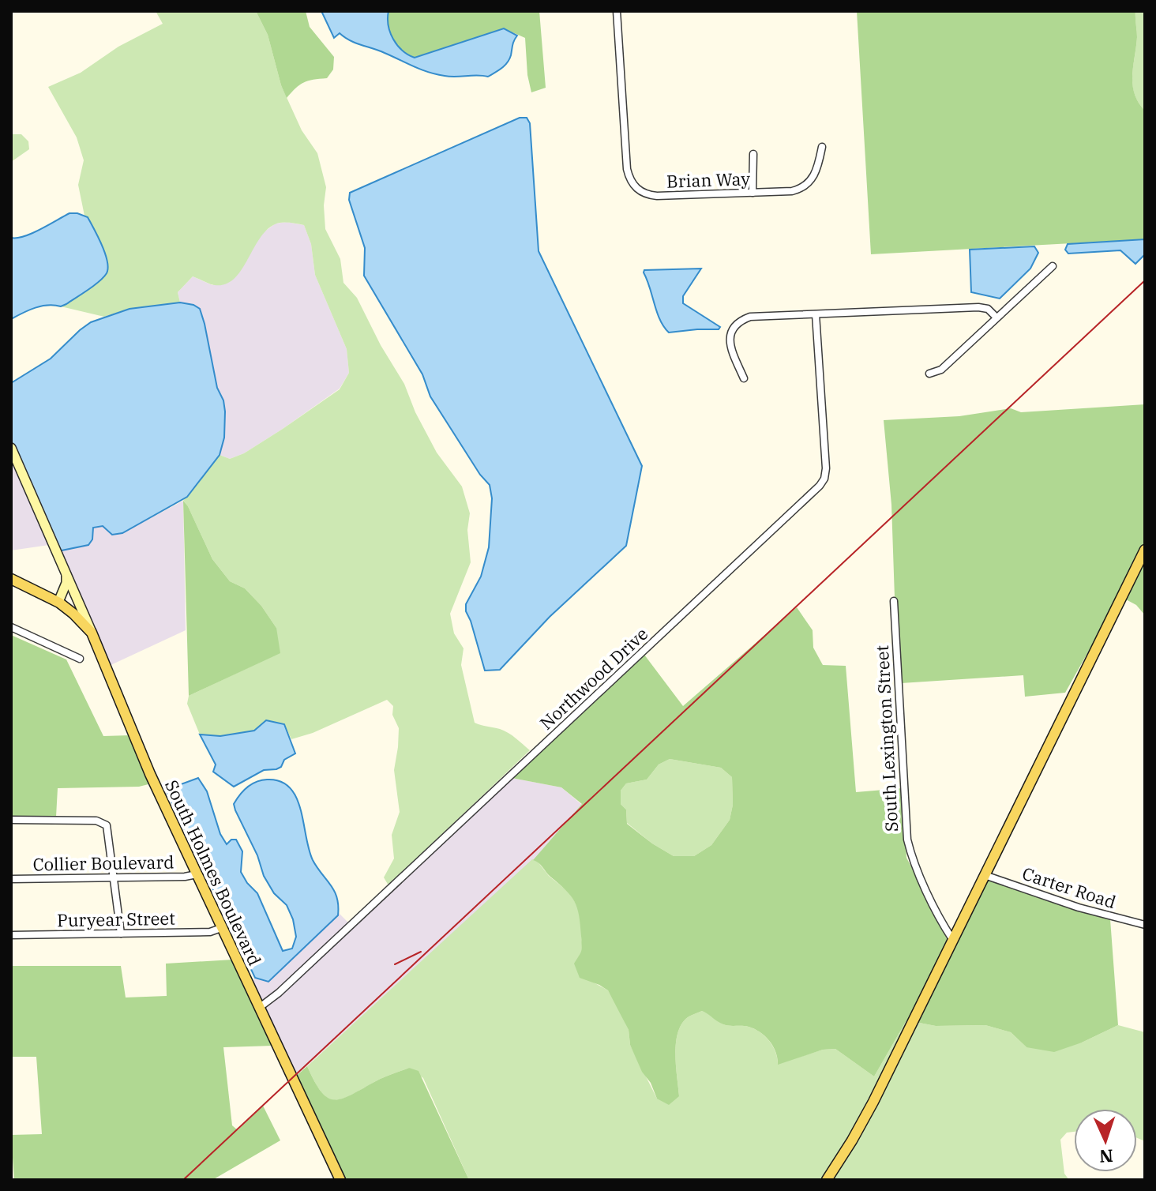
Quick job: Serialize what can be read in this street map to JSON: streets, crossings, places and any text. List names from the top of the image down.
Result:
{
  "streets": {
    "main road": ["South Holmes Boulevard"],
    "street": [
      "Brian Way",
      "Northwood Drive",
      "South Lexington Street",
      "Collier Boulevard",
      "Carter Road",
      "Puryear Street"
    ]
  },
  "crossings": [
    ["Northwood Drive", "South Holmes Boulevard"],
    ["Collier Boulevard", "South Holmes Boulevard"],
    ["South Holmes Boulevard", "Puryear Street"]
  ],
  "north": "bottom"
}
